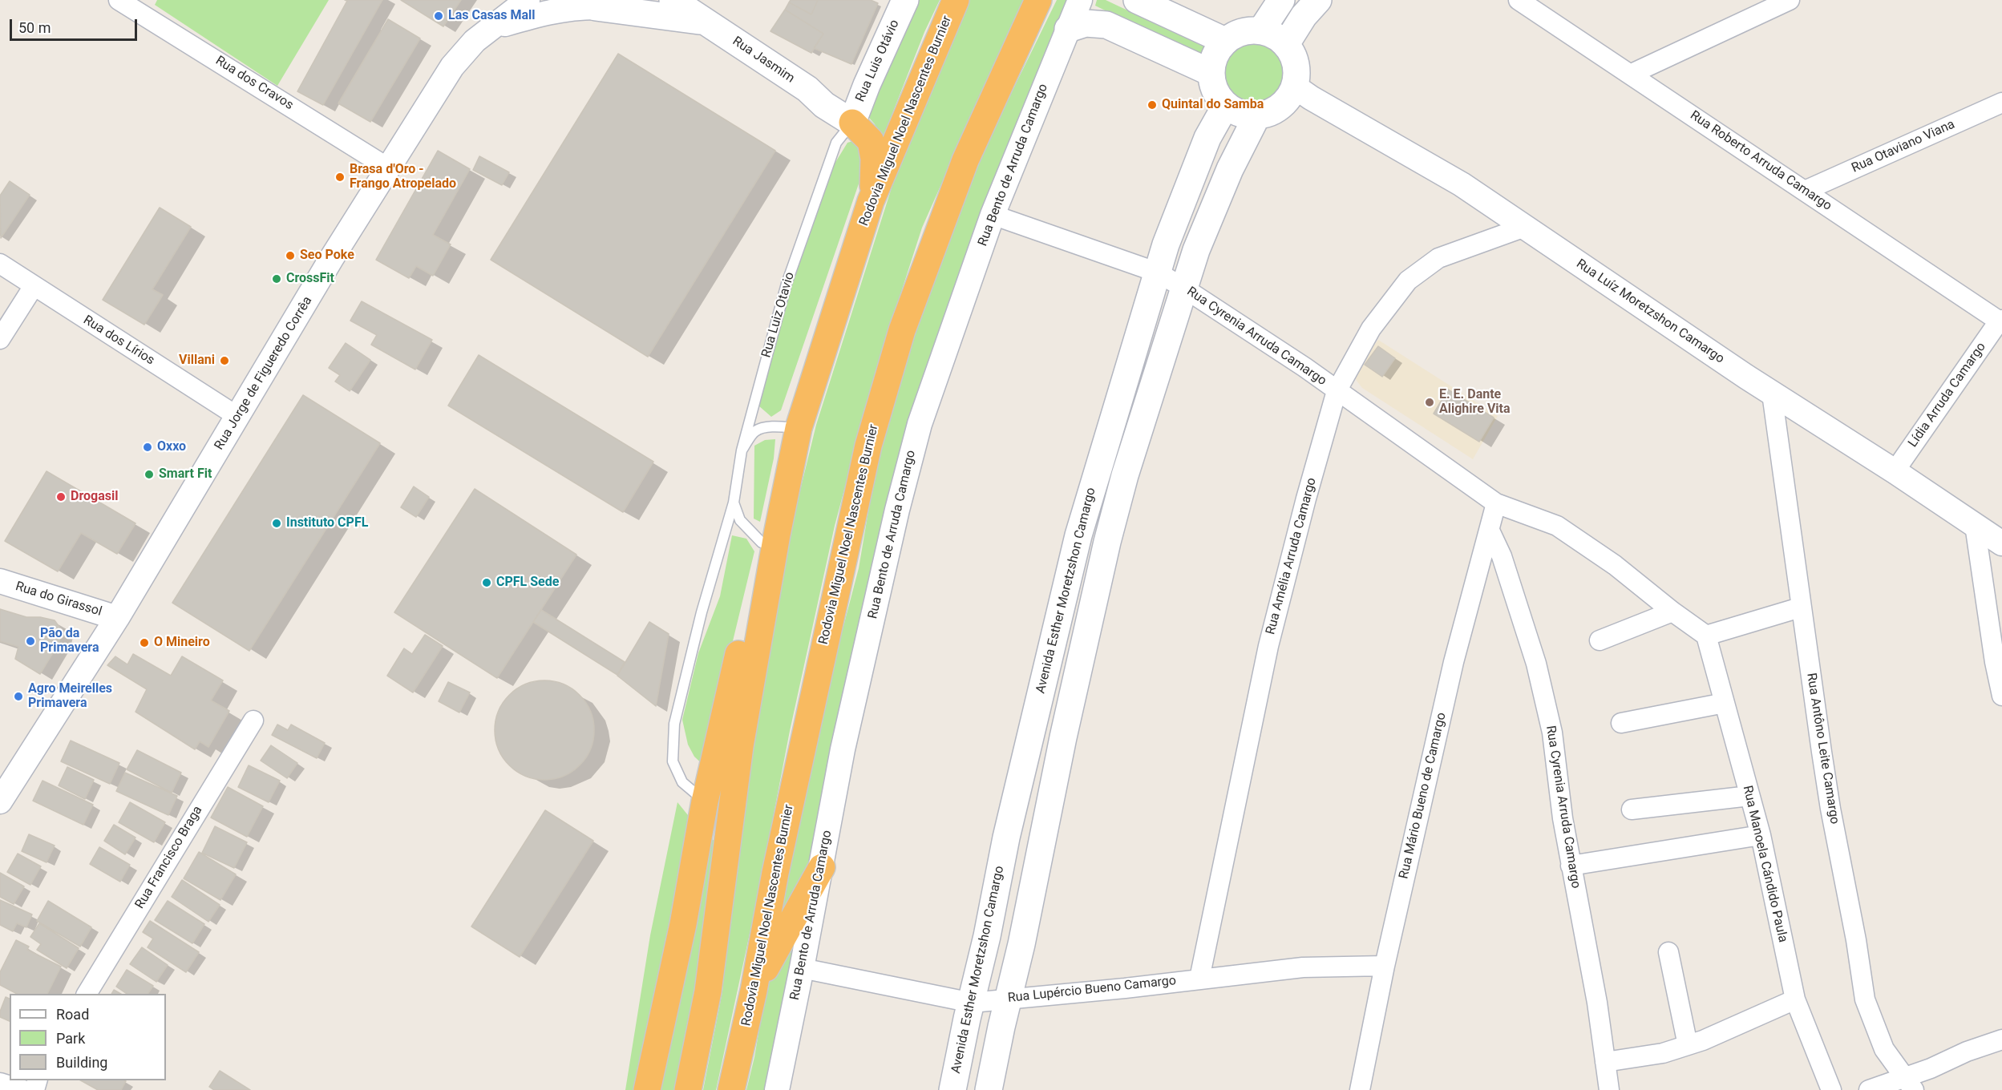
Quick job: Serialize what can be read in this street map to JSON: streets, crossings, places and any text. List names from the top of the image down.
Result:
{
  "streets": {
    "highway": ["Rodovia Miguel Noel Nascentes Burnier"],
    "main road": [
      "Rua Jasmim",
      "Rua Luis Otávio",
      "Rua Jorge de Figueredo Corrêa",
      "Avenida Esther Moretzshon Camargo"
    ],
    "street": [
      "Rua dos Cravos",
      "Rua Otaviano Viana",
      "Rua Roberto Arruda Camargo",
      "Rua Bento de Arruda Camargo",
      "Rua Luíz Moretzshon Camargo",
      "Rua Cyrenia Arruda Camargo",
      "Rua dos Lírios",
      "Lídia Arruda Camargo",
      "Rua Amélia Arruda Camargo",
      "Rua do Girassol",
      "Rua Antôno Leite Camargo",
      "Rua Mário Bueno de Camargo",
      "Rua Francisco Braga",
      "Rua Manoela Cándido Paula",
      "Rua Lupércio Bueno Camargo"
    ],
    "lane": ["Rua Luiz Otavio"]
  },
  "crossings": [
    ["Rua Jasmim", "Rua Luis Otávio"],
    ["Rua Jasmim", "Rua Luiz Otavio"],
    ["Rua Jasmim", "Rua Jorge de Figueredo Corrêa"],
    ["Rua Luis Otávio", "Rua Luiz Otavio"],
    ["Rua dos Cravos", "Rua Jorge de Figueredo Corrêa"],
    ["Rua Otaviano Viana", "Rua Roberto Arruda Camargo"],
    ["Rua Roberto Arruda Camargo", "Lídia Arruda Camargo"],
    ["Rua Bento de Arruda Camargo", "Rua Cyrenia Arruda Camargo"],
    ["Rua Bento de Arruda Camargo", "Rua Lupércio Bueno Camargo"],
    ["Rua Luíz Moretzshon Camargo", "Lídia Arruda Camargo"],
    ["Rua Luíz Moretzshon Camargo", "Rua Amélia Arruda Camargo"],
    ["Rua Luíz Moretzshon Camargo", "Avenida Esther Moretzshon Camargo"],
    ["Rua Luíz Moretzshon Camargo", "Rua Antôno Leite Camargo"],
    ["Rua Cyrenia Arruda Camargo", "Rua Amélia Arruda Camargo"],
    ["Rua Cyrenia Arruda Camargo", "Avenida Esther Moretzshon Camargo"],
    ["Rua Cyrenia Arruda Camargo", "Rua Mário Bueno de Camargo"],
    ["Rua Cyrenia Arruda Camargo", "Rua Manoela Cándido Paula"],
    ["Rua dos Lírios", "Rua Jorge de Figueredo Corrêa"],
    ["Rua Jorge de Figueredo Corrêa", "Rua do Girassol"],
    ["Rua Amélia Arruda Camargo", "Rua Lupércio Bueno Camargo"],
    ["Avenida Esther Moretzshon Camargo", "Rua Lupércio Bueno Camargo"],
    ["Rua Mário Bueno de Camargo", "Rua Lupércio Bueno Camargo"]
  ],
  "places": [
    "Las Casas Mall",
    "Quintal do Samba",
    "Brasa d'Oro - Frango Atropelado",
    "Seo Poke",
    "CrossFit",
    "Villani",
    "E. E. Dante Alighire Vita",
    "Oxxo",
    "Smart Fit",
    "Drogasil",
    "Instituto CPFL",
    "CPFL Sede",
    "Pão da Primavera",
    "O Mineiro",
    "Agro Meirelles Primavera"
  ],
  "legend": ["Road", "Park", "Building"],
  "scale_bar": "50 m"
}
